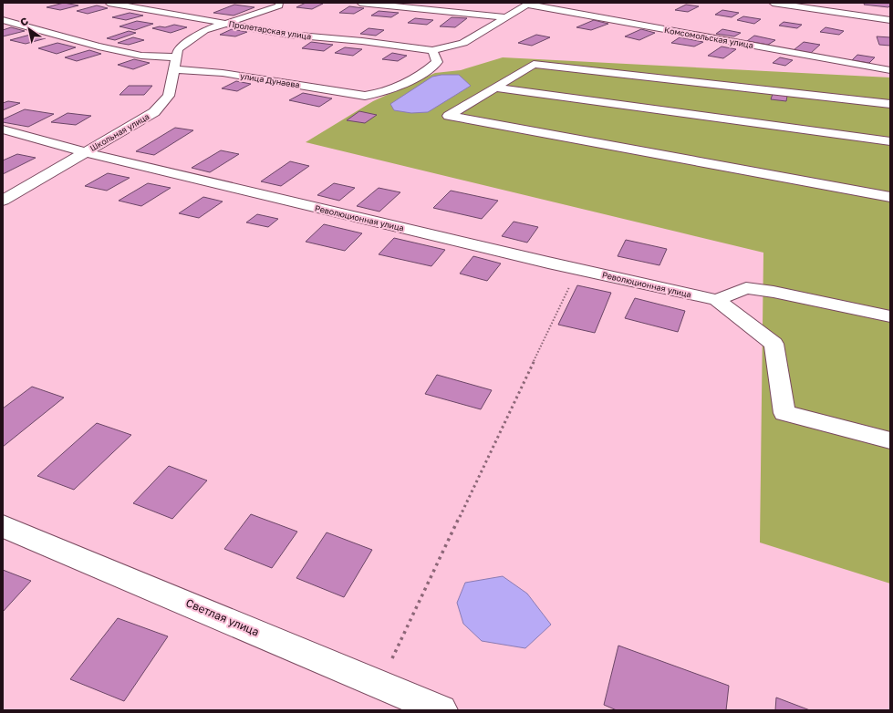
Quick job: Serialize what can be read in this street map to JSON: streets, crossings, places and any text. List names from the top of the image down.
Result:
{
  "streets": {
    "street": [
      "Пролетарская улица",
      "Комсомольская улица",
      "улица Дунаева",
      "Школьная улица",
      "Революционная улица",
      "Светлая улица"
    ]
  },
  "crossings": [
    ["Пролетарская улица", "улица Дунаева"],
    ["Пролетарская улица", "Школьная улица"],
    ["улица Дунаева", "Школьная улица"],
    ["Школьная улица", "Революционная улица"]
  ],
  "north": "top left"
}
